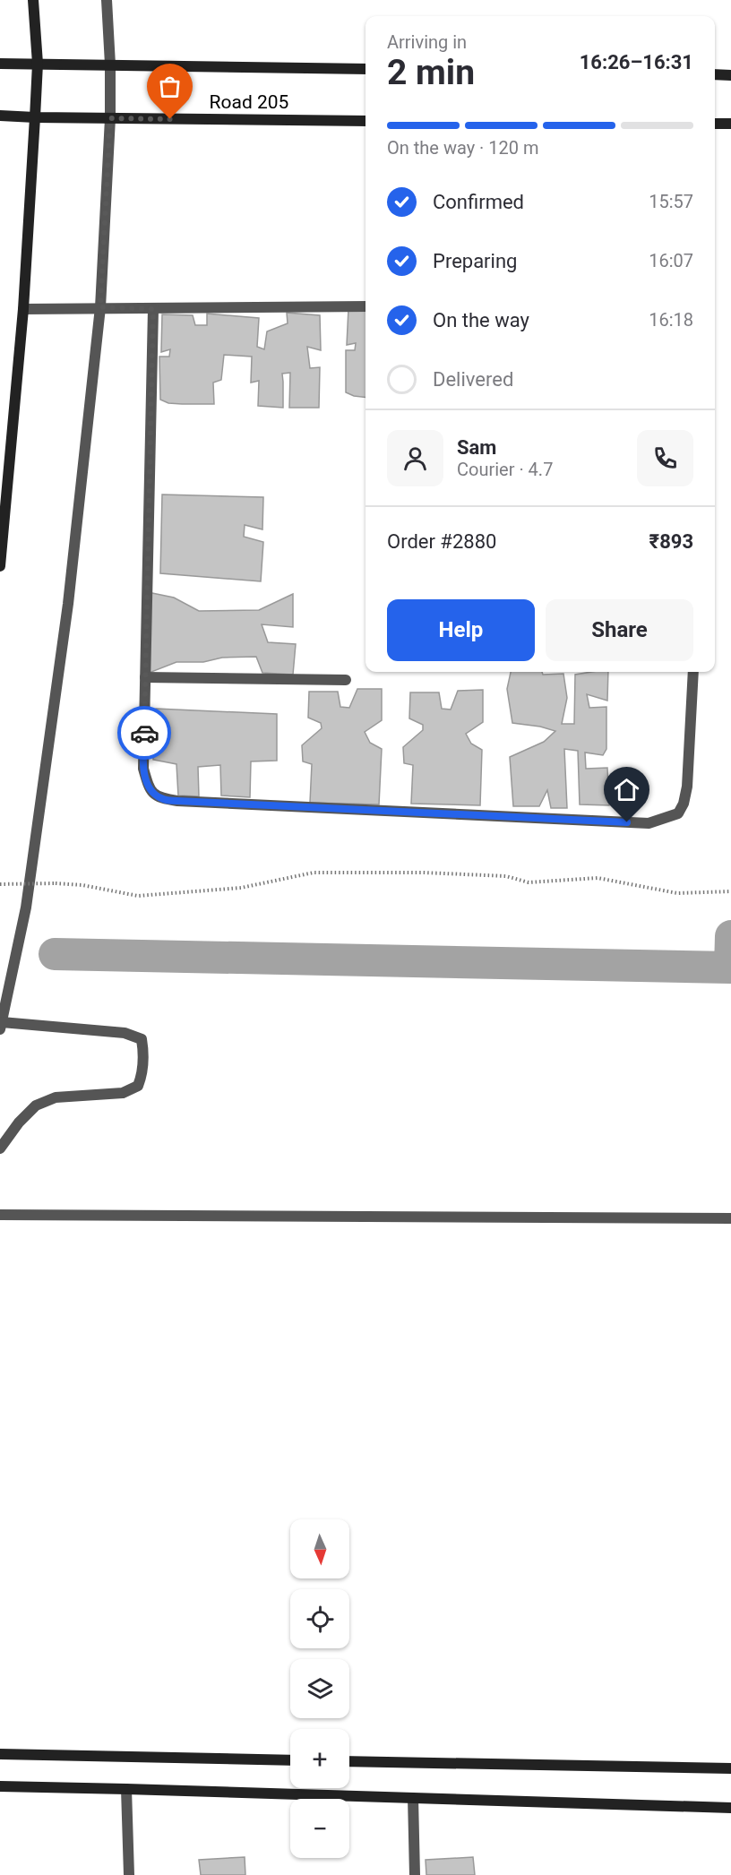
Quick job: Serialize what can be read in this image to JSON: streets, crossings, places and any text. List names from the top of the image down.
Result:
{
  "streets": {
    "street": ["Road 205"]
  },
  "north": "bottom",
  "page": {
    "heading": ["2 min", "Arriving in", "16:26–16:31"],
    "panel": [
      "Sam",
      "Courier · 4.7",
      "Order #2880",
      "₹893"
    ],
    "bar": "On the way · 120 m",
    "list": [
      ["Confirmed", "15:57"],
      ["Preparing", "16:07"],
      ["On the way", "16:18"],
      "Delivered"
    ],
    "buttons": ["Help", "Share"],
    "map_buttons": ["+", "−"]
  }
}
